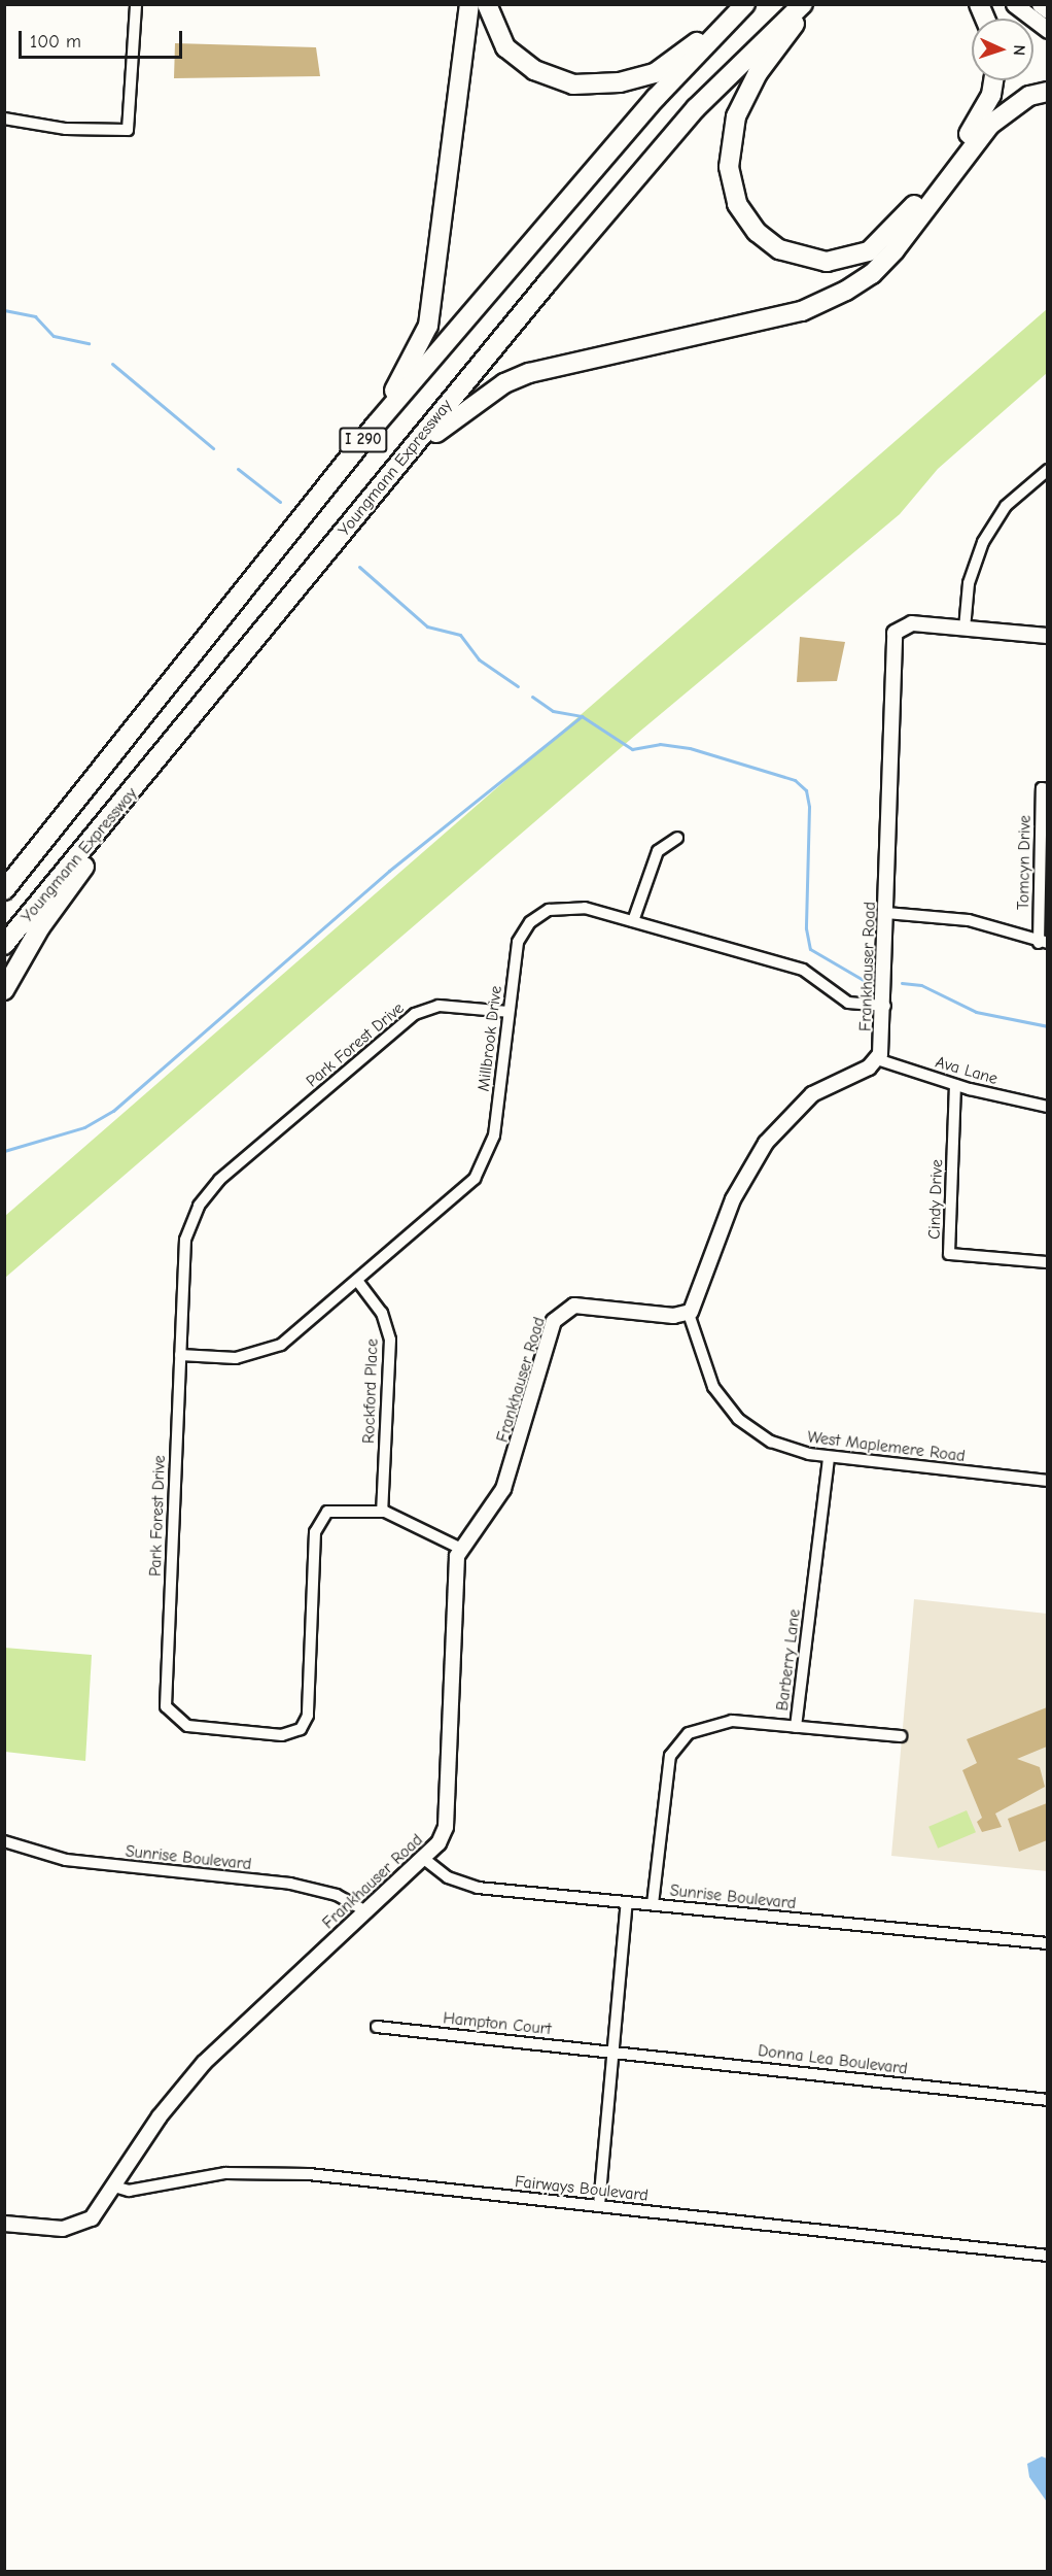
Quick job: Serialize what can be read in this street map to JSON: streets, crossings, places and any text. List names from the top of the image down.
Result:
{
  "streets": {
    "highway": ["I 290", "Youngmann Expressway"],
    "street": [
      "Tomcyn Drive",
      "Frankhauser Road",
      "Millbrook Drive",
      "Park Forest Drive",
      "Ava Lane",
      "Cindy Drive",
      "Rockford Place",
      "West Maplemere Road",
      "Barberry Lane",
      "Sunrise Boulevard",
      "Hampton Court",
      "Donna Lea Boulevard",
      "Fairways Boulevard"
    ]
  },
  "crossings": [
    ["Frankhauser Road", "Millbrook Drive"],
    ["Frankhauser Road", "Park Forest Drive"],
    ["Frankhauser Road", "Ava Lane"],
    ["Frankhauser Road", "West Maplemere Road"],
    ["Frankhauser Road", "Sunrise Boulevard"],
    ["Frankhauser Road", "Fairways Boulevard"],
    ["Millbrook Drive", "Park Forest Drive"],
    ["Millbrook Drive", "Rockford Place"],
    ["Park Forest Drive", "Rockford Place"],
    ["Ava Lane", "Cindy Drive"],
    ["West Maplemere Road", "Barberry Lane"],
    ["Barberry Lane", "Sunrise Boulevard"],
    ["Hampton Court", "Donna Lea Boulevard"]
  ],
  "scale_bar": "100 m",
  "north": "right"
}
